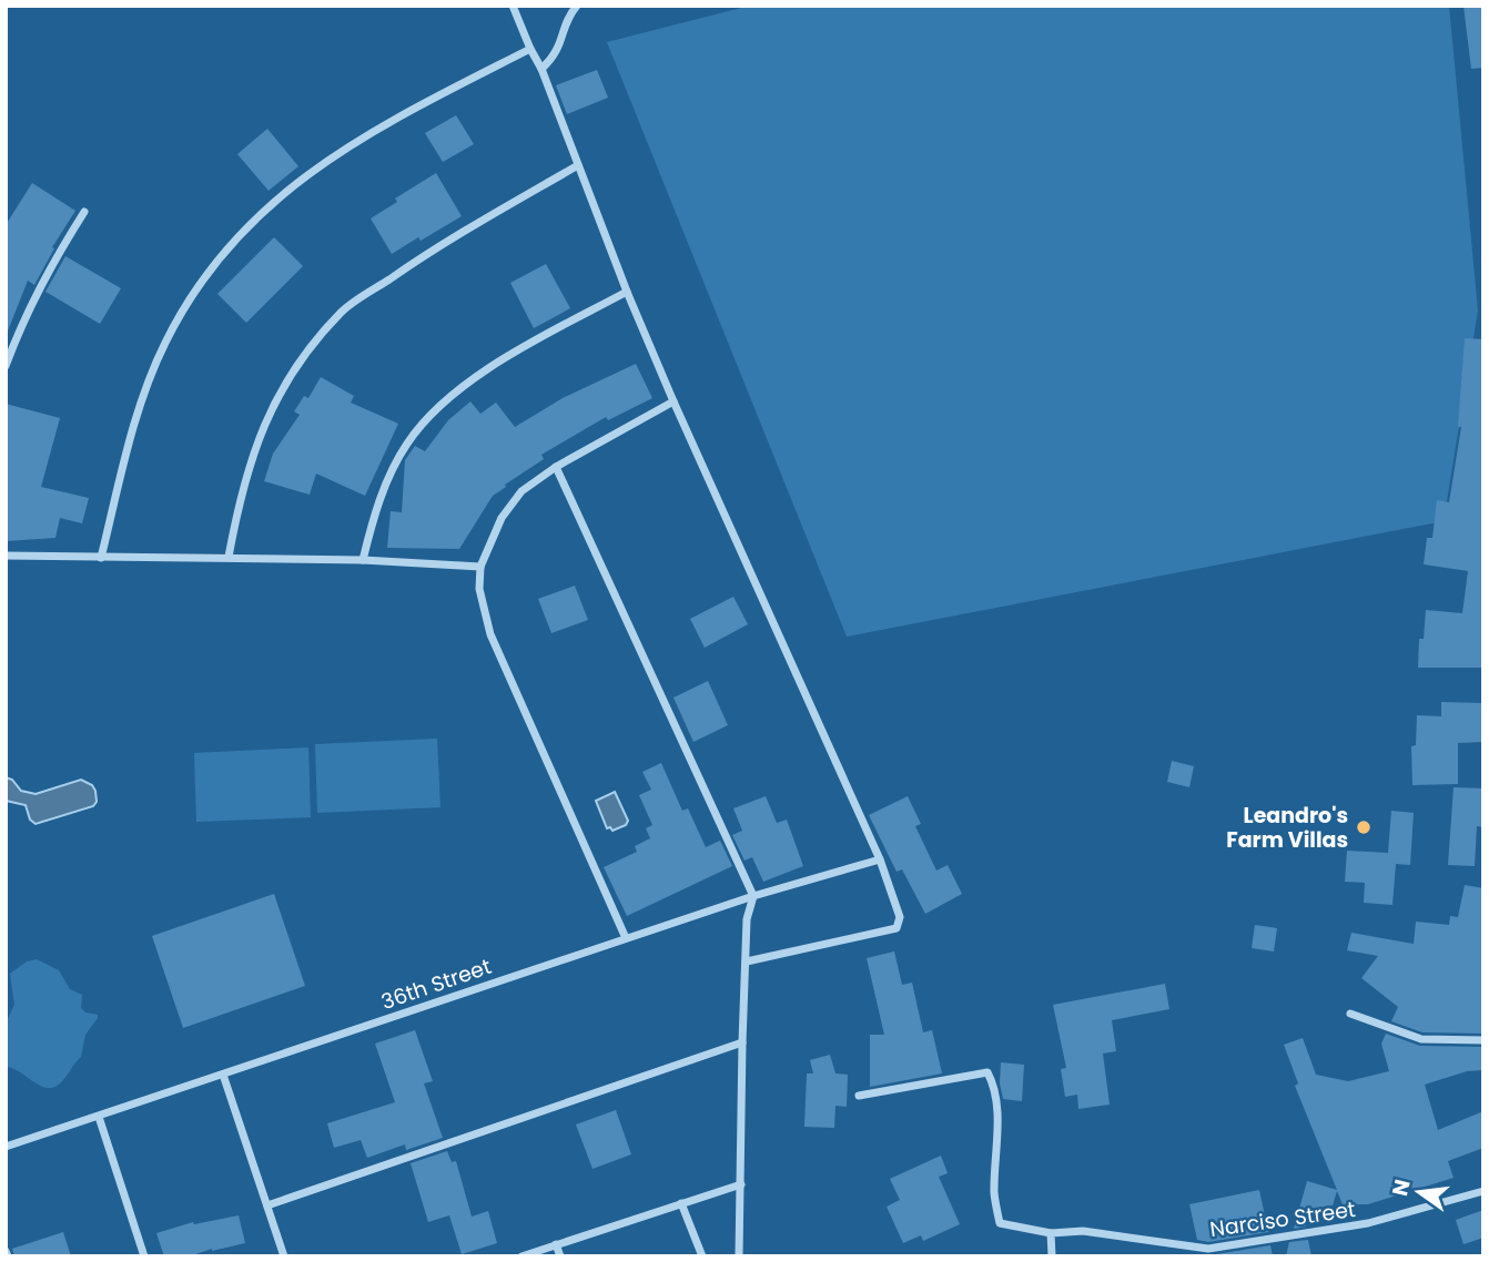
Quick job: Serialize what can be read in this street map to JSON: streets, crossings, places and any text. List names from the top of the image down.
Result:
{
  "streets": {
    "street": ["36th Street", "Narciso Street"]
  },
  "places": ["Leandro's Farm Villas"],
  "north": "left"
}
